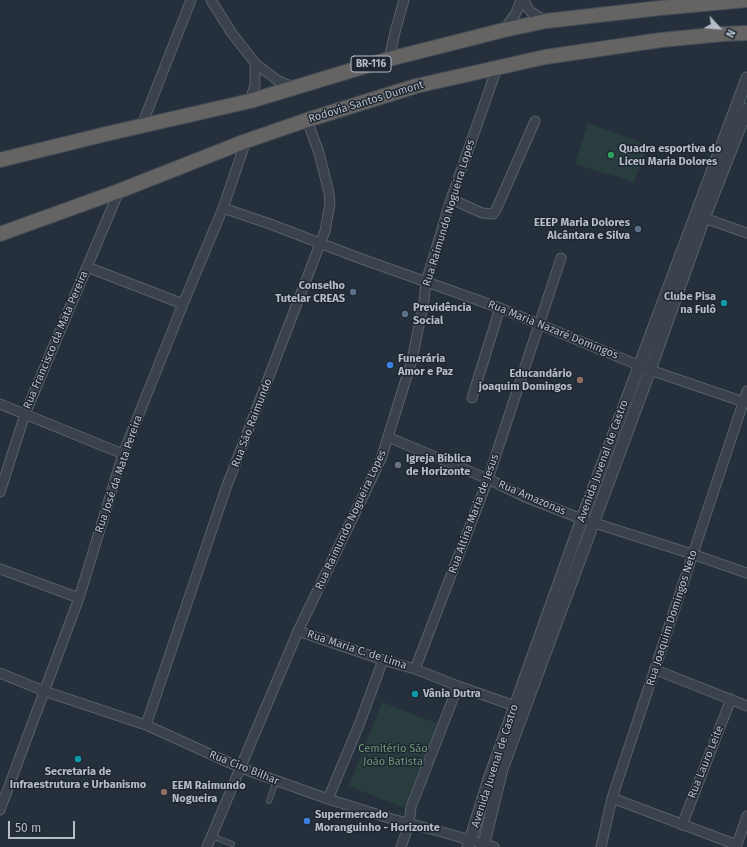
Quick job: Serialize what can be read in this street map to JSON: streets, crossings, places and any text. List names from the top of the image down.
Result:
{
  "streets": {
    "highway": ["BR-116", "Rodovia Santos Dumont"],
    "street": [
      "Rua Raimundo Nogueira Lopes",
      "Rua Maria Nazaré Domingos",
      "Rua Francisco da Mata Pereira",
      "Rua São Raimundo",
      "Avenida Juvenal de Castro",
      "Rua José da Mata Pereira",
      "Rua Amazonas",
      "Rua Altina Maria de Jesus",
      "Rua Joaquim Domingos Neto",
      "Rua Maria C. de Lima",
      "Rua Lauro Leite",
      "Rua Ciro Bilhar"
    ]
  },
  "crossings": [
    ["Rodovia Santos Dumont", "Rua Raimundo Nogueira Lopes"],
    ["Rodovia Santos Dumont", "Rua Francisco da Mata Pereira"],
    ["Rodovia Santos Dumont", "Rua São Raimundo"],
    ["Rodovia Santos Dumont", "Rua José da Mata Pereira"],
    ["Rua Raimundo Nogueira Lopes", "Rua Maria Nazaré Domingos"],
    ["Rua Raimundo Nogueira Lopes", "Rua Amazonas"],
    ["Rua Raimundo Nogueira Lopes", "Rua Maria C. de Lima"],
    ["Rua Raimundo Nogueira Lopes", "Rua Ciro Bilhar"],
    ["Rua Maria Nazaré Domingos", "Rua São Raimundo"],
    ["Rua Maria Nazaré Domingos", "Avenida Juvenal de Castro"],
    ["Rua Maria Nazaré Domingos", "Rua José da Mata Pereira"],
    ["Rua Maria Nazaré Domingos", "Rua Altina Maria de Jesus"],
    ["Rua Maria Nazaré Domingos", "Rua Joaquim Domingos Neto"],
    ["Rua São Raimundo", "Rua Ciro Bilhar"],
    ["Avenida Juvenal de Castro", "Rua Amazonas"],
    ["Avenida Juvenal de Castro", "Rua Ciro Bilhar"],
    ["Rua José da Mata Pereira", "Rua Ciro Bilhar"],
    ["Rua Amazonas", "Rua Altina Maria de Jesus"],
    ["Rua Amazonas", "Rua Joaquim Domingos Neto"],
    ["Rua Altina Maria de Jesus", "Rua Maria C. de Lima"]
  ],
  "parks": ["Cemitério São João Batista"],
  "places": [
    "Quadra esportiva do Liceu Maria Dolores",
    "EEEP Maria Dolores Alcântara e Silva",
    "Conselho Tutelar CREAS",
    "Clube Pisa na Fulô",
    "Previdência Social",
    "Funerária Amor e Paz",
    "Educandário joaquim Domingos",
    "Igreja Bíblica de Horizonte",
    "Vânia Dutra",
    "Secretaria de Infraestrutura e Urbanismo",
    "EEM Raimundo Nogueira",
    "Supermercado Moranguinho - Horizonte"
  ],
  "scale_bar": "50 m",
  "north": "bottom right"
}
